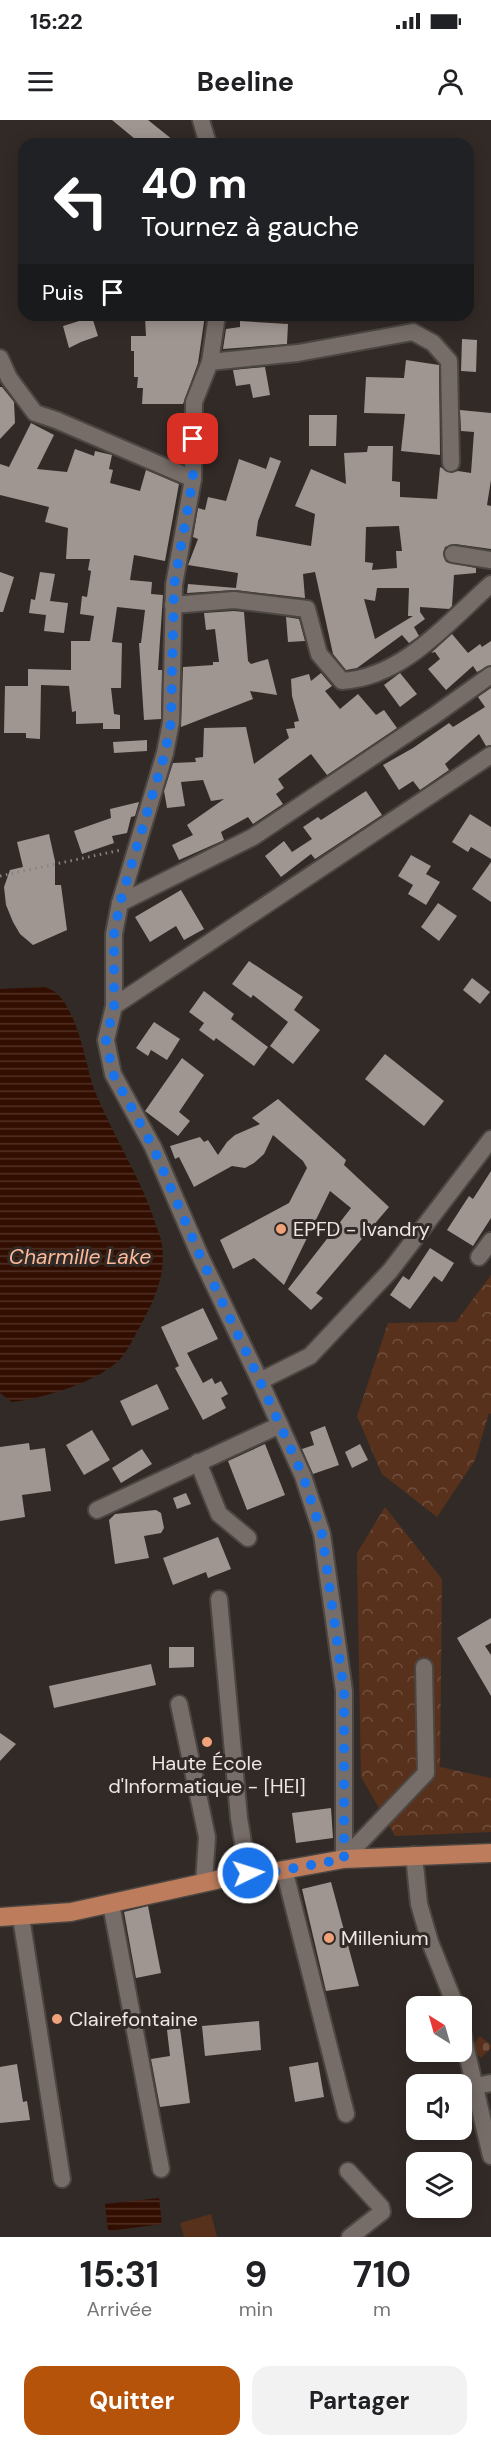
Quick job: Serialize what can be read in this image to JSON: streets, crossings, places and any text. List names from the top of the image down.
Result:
{
  "water": ["Charmille Lake"],
  "places": [
    "EPFD - Ivandry",
    "Haute École d'Informatique - [HEI]",
    "Millenium",
    "Clairefontaine"
  ],
  "north": "top left",
  "page": {
    "status": "15:22",
    "header": "Beeline",
    "turn": ["40 m", "Tournez à gauche"],
    "then": "Puis",
    "eta": [
      "15:31",
      "Arrivée",
      "9",
      "min",
      "710",
      "m"
    ],
    "buttons": ["Quitter", "Partager"]
  }
}
